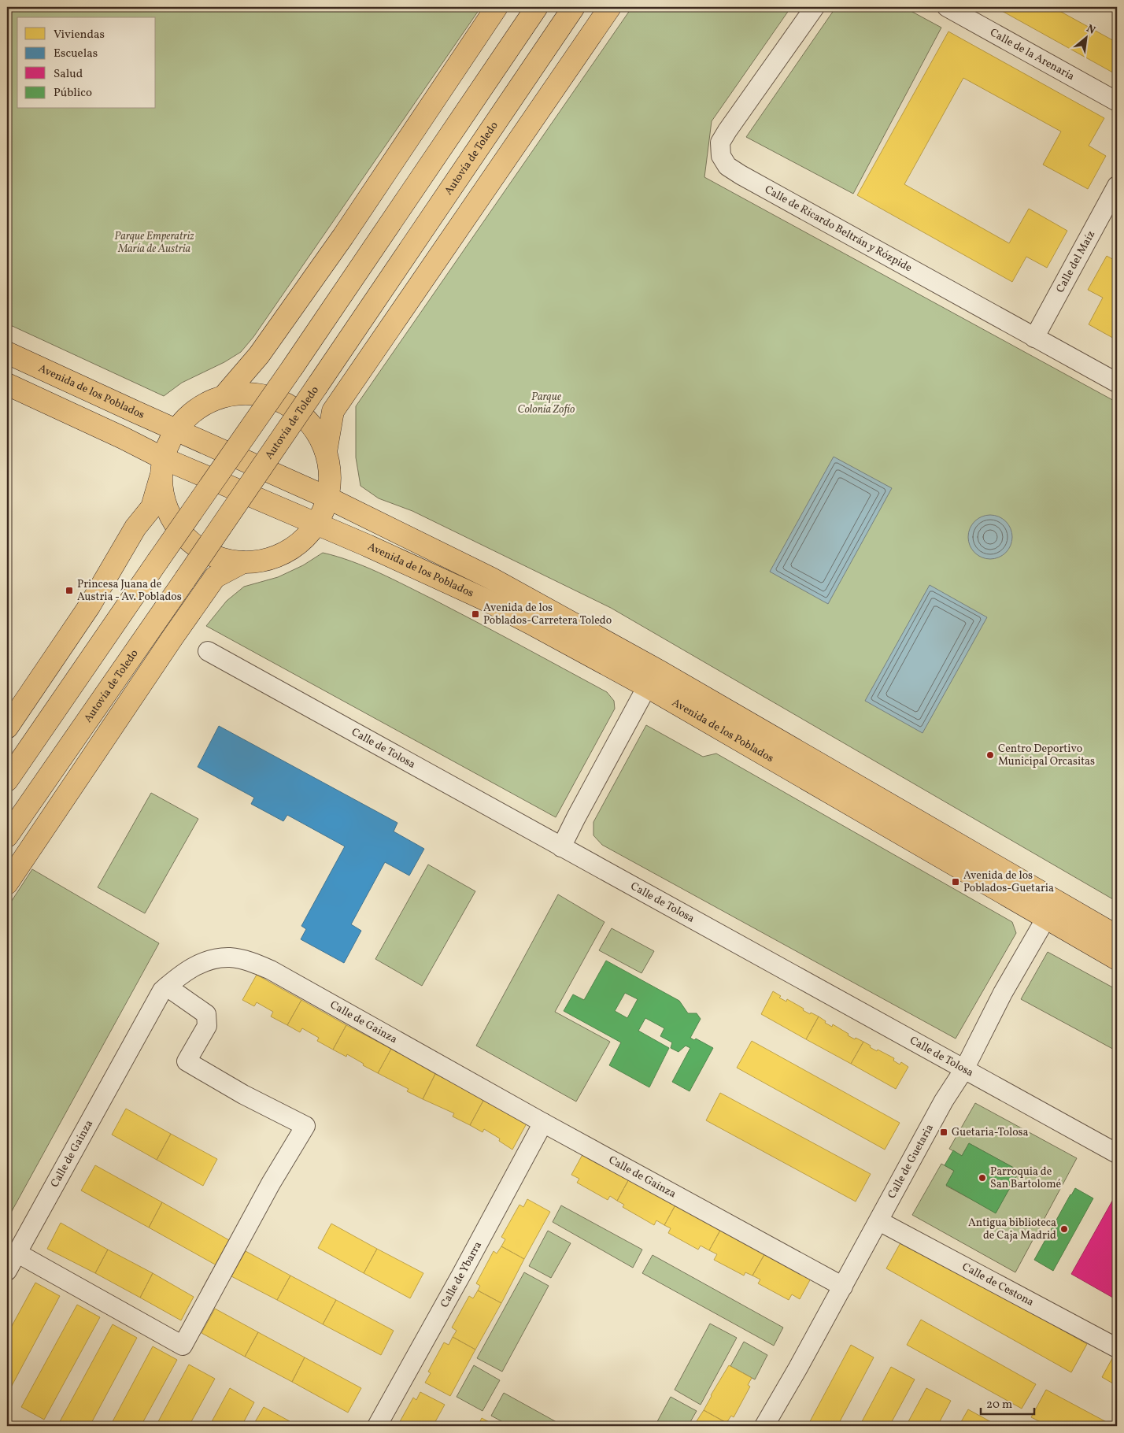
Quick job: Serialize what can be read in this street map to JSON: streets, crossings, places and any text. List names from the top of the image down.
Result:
{
  "streets": {
    "main road": ["Autovía de Toledo", "Avenida de los Poblados"],
    "street": [
      "Calle de la Arenaria",
      "Calle de Ricardo Beltrán y Rózpide",
      "Calle del Maíz",
      "Calle de Tolosa",
      "Calle de Gainza",
      "Calle de Guetaria",
      "Calle de Ybarra",
      "Calle de Cestona"
    ]
  },
  "crossings": [
    ["Calle de Ricardo Beltrán y Rózpide", "Calle del Maíz"],
    ["Avenida de los Poblados", "Calle de Guetaria"],
    ["Calle de Tolosa", "Calle de Guetaria"],
    ["Calle de Gainza", "Calle de Guetaria"],
    ["Calle de Gainza", "Calle de Ybarra"],
    ["Calle de Guetaria", "Calle de Cestona"]
  ],
  "parks": ["Parque Emperatriz María de Austria", "Parque Colonia Zofío"],
  "places": {
    "transit": [
      "Princesa Juana de Austria - Av. Poblados",
      "Avenida de los Poblados-Carretera Toledo",
      "Avenida de los Poblados-Guetaria",
      "Guetaria-Tolosa"
    ],
    "other": ["Centro Deportivo Municipal Orcasitas", "Parroquia de San Bartolomé", "Antigua biblioteca de Caja Madrid"]
  },
  "legend": [
    "Viviendas",
    "Escuelas",
    "Salud",
    "Público"
  ],
  "scale_bar": "20 m",
  "north": "top right"
}
